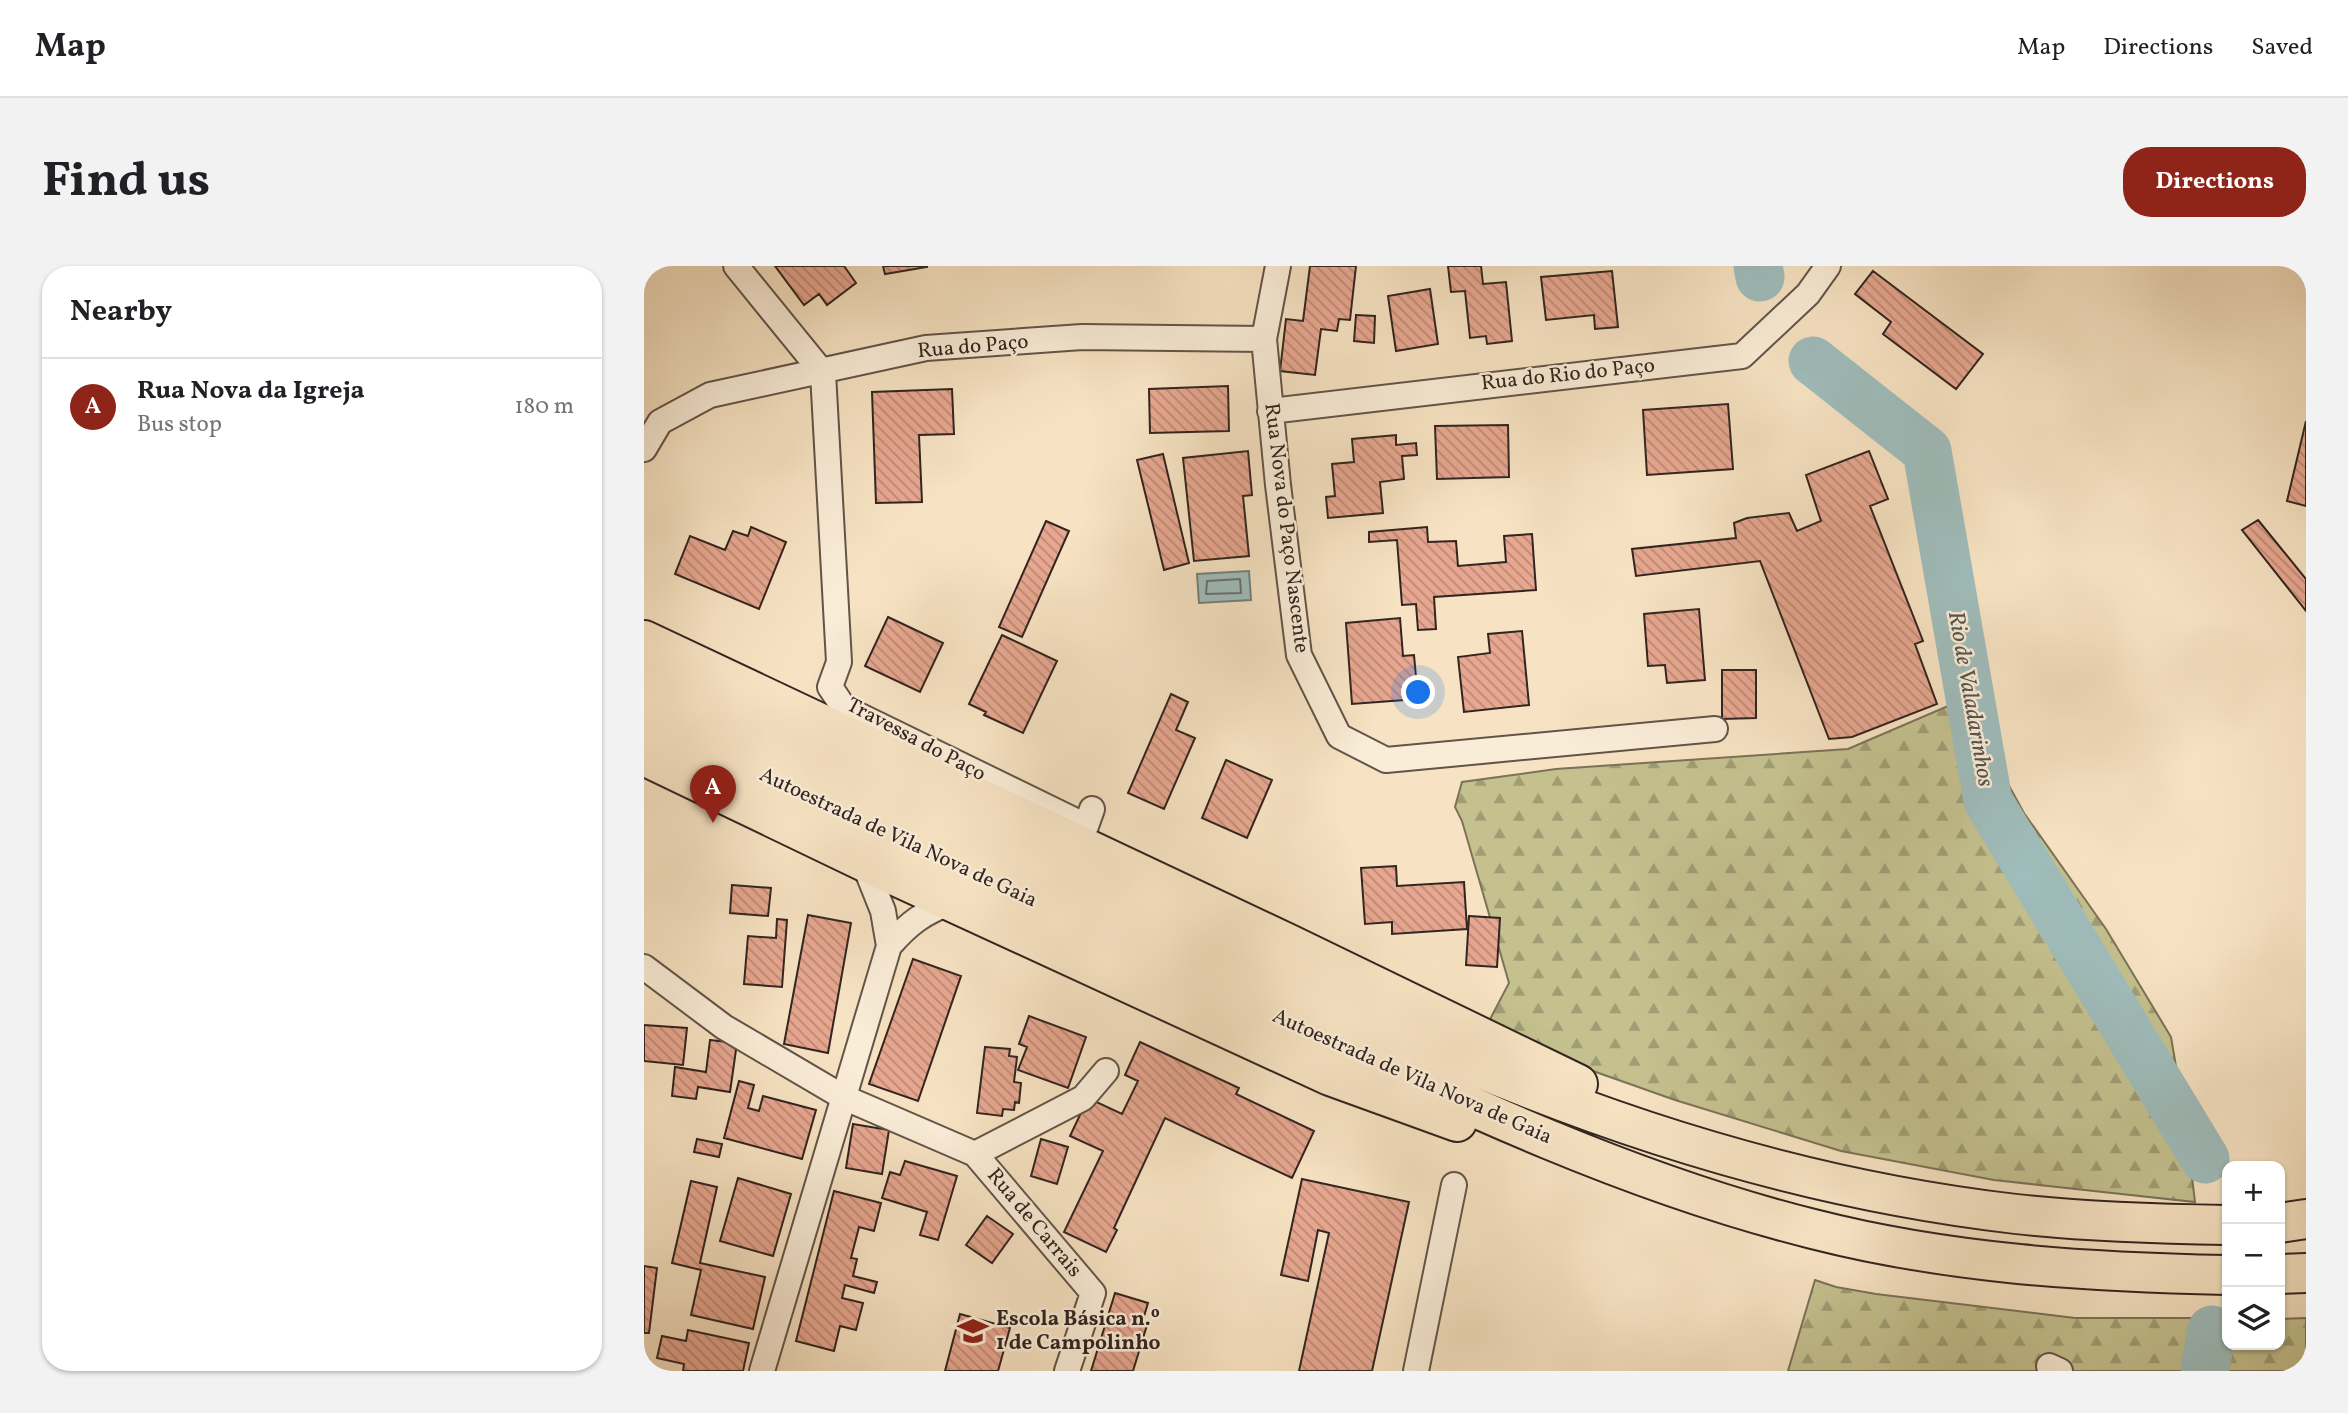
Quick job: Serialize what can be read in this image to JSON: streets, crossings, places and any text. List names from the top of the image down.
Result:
{
  "streets": {
    "highway": ["Autoestrada de Vila Nova de Gaia"],
    "street": [
      "Rua do Paço",
      "Rua do Rio do Paço",
      "Rua Nova do Paço Nascente",
      "Travessa do Paço",
      "Rua de Carrais"
    ]
  },
  "crossings": [
    ["Rua do Paço", "Rua Nova do Paço Nascente"],
    ["Rua do Paço", "Travessa do Paço"],
    ["Rua do Rio do Paço", "Rua Nova do Paço Nascente"]
  ],
  "water": ["Rio de Valadarinhos"],
  "places": {
    "school or university": ["Escola Básica n.º 1 de Campolinho"]
  },
  "page": {
    "header": "Map",
    "nav": ["Map", "Directions", "Saved"],
    "buttons": "Directions",
    "title": "Find us",
    "heading": "Nearby",
    "list": [
      {
        "mark": "A",
        "name": "Rua Nova da Igreja",
        "note": "Bus stop",
        "value": "180 m"
      }
    ],
    "pins": "A",
    "map_buttons": ["+", "−"]
  }
}
